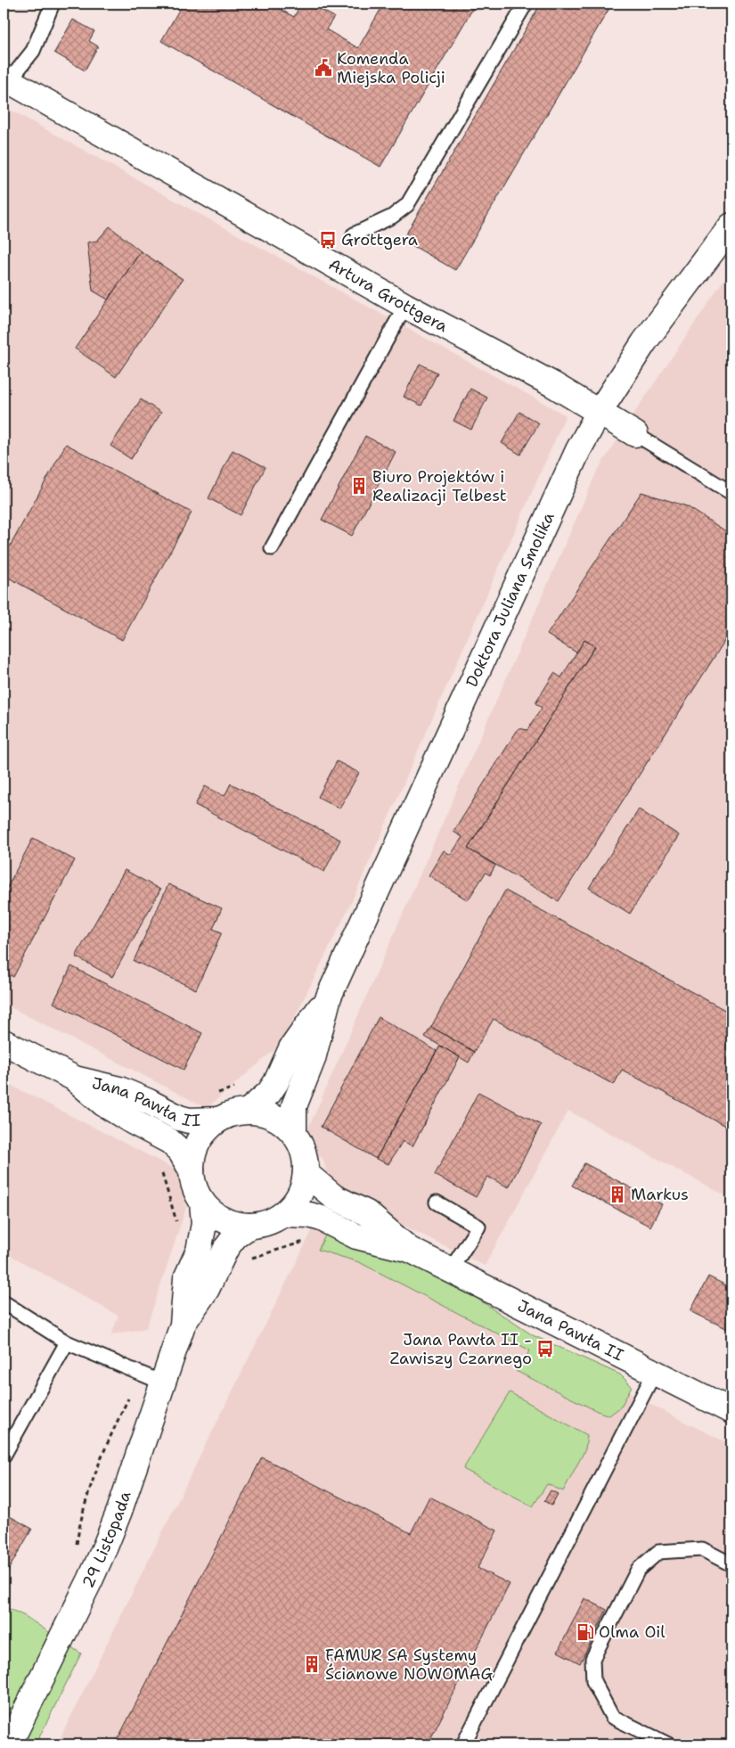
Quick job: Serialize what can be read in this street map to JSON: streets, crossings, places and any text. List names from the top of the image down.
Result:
{
  "streets": {
    "street": [
      "Artura Grottgera",
      "Doktora Juliana Smolika",
      "Jana Pawła II",
      "29 Listopada"
    ]
  },
  "crossings": [
    ["Artura Grottgera", "Doktora Juliana Smolika"],
    ["Doktora Juliana Smolika", "Jana Pawła II"],
    ["Doktora Juliana Smolika", "29 Listopada"],
    ["Jana Pawła II", "29 Listopada"]
  ],
  "places": {
    "public building": ["Komenda Miejska Policji"],
    "bus stop": ["Grottgera", "Jana Pawła II - Zawiszy Czarnego"],
    "building": ["Biuro Projektów i Realizacji Telbest", "Markus", "FAMUR SA Systemy Ścianowe NOWOMAG"],
    "fuel station": ["Olma Oil"]
  }
}
